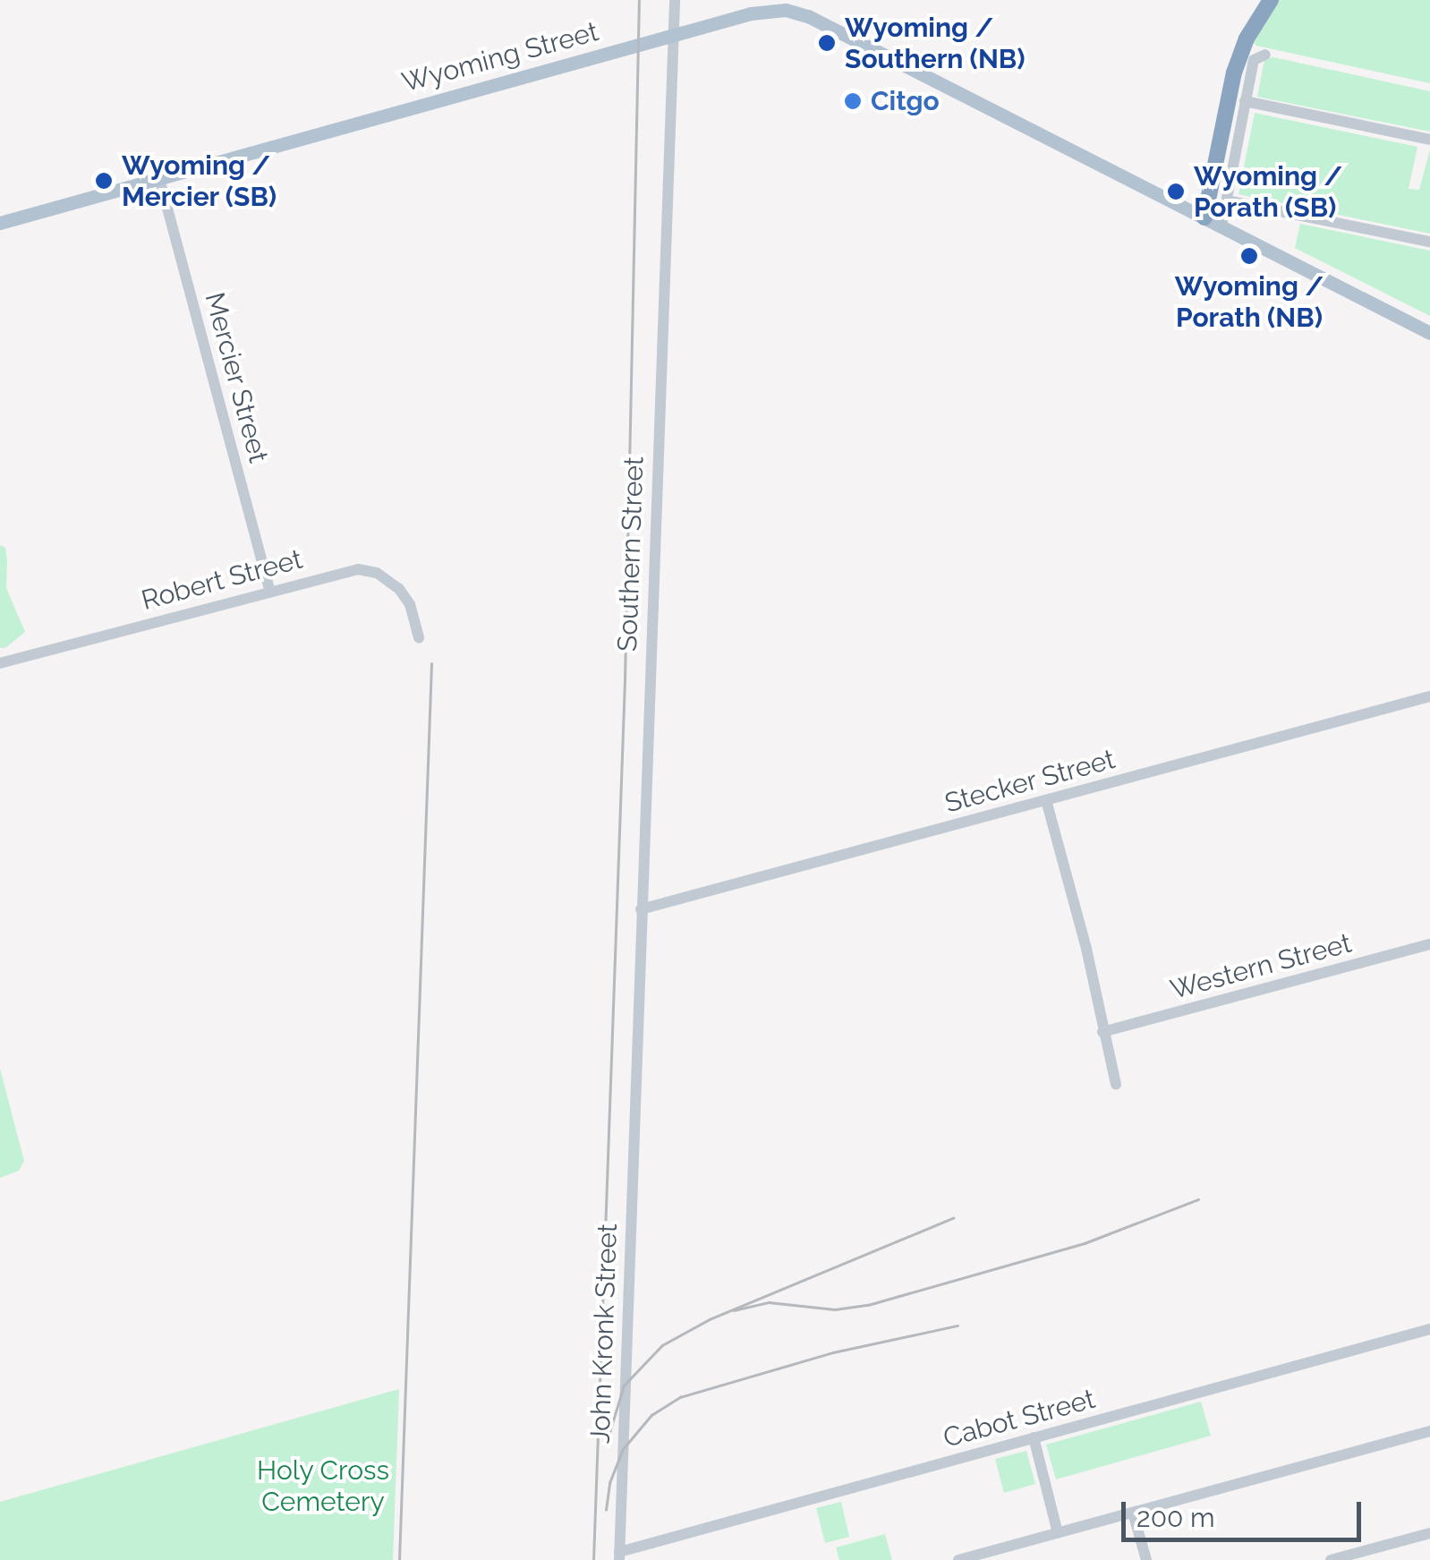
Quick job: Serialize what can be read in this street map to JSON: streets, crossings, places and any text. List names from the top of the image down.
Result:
{
  "streets": {
    "main road": ["Wyoming Street"],
    "street": [
      "Mercier Street",
      "Southern Street",
      "Robert Street",
      "Stecker Street",
      "Western Street",
      "John Kronk Street",
      "Cabot Street"
    ]
  },
  "crossings": [
    ["Wyoming Street", "Mercier Street"],
    ["Mercier Street", "Robert Street"],
    ["Southern Street", "Stecker Street"],
    ["Southern Street", "John Kronk Street"],
    ["John Kronk Street", "Cabot Street"]
  ],
  "parks": ["Holy Cross Cemetery"],
  "places": [
    "Wyoming / Southern (NB)",
    "Citgo",
    "Wyoming / Mercier (SB)",
    "Wyoming / Porath (SB)",
    "Wyoming / Porath (NB)"
  ],
  "scale_bar": "200 m"
}
